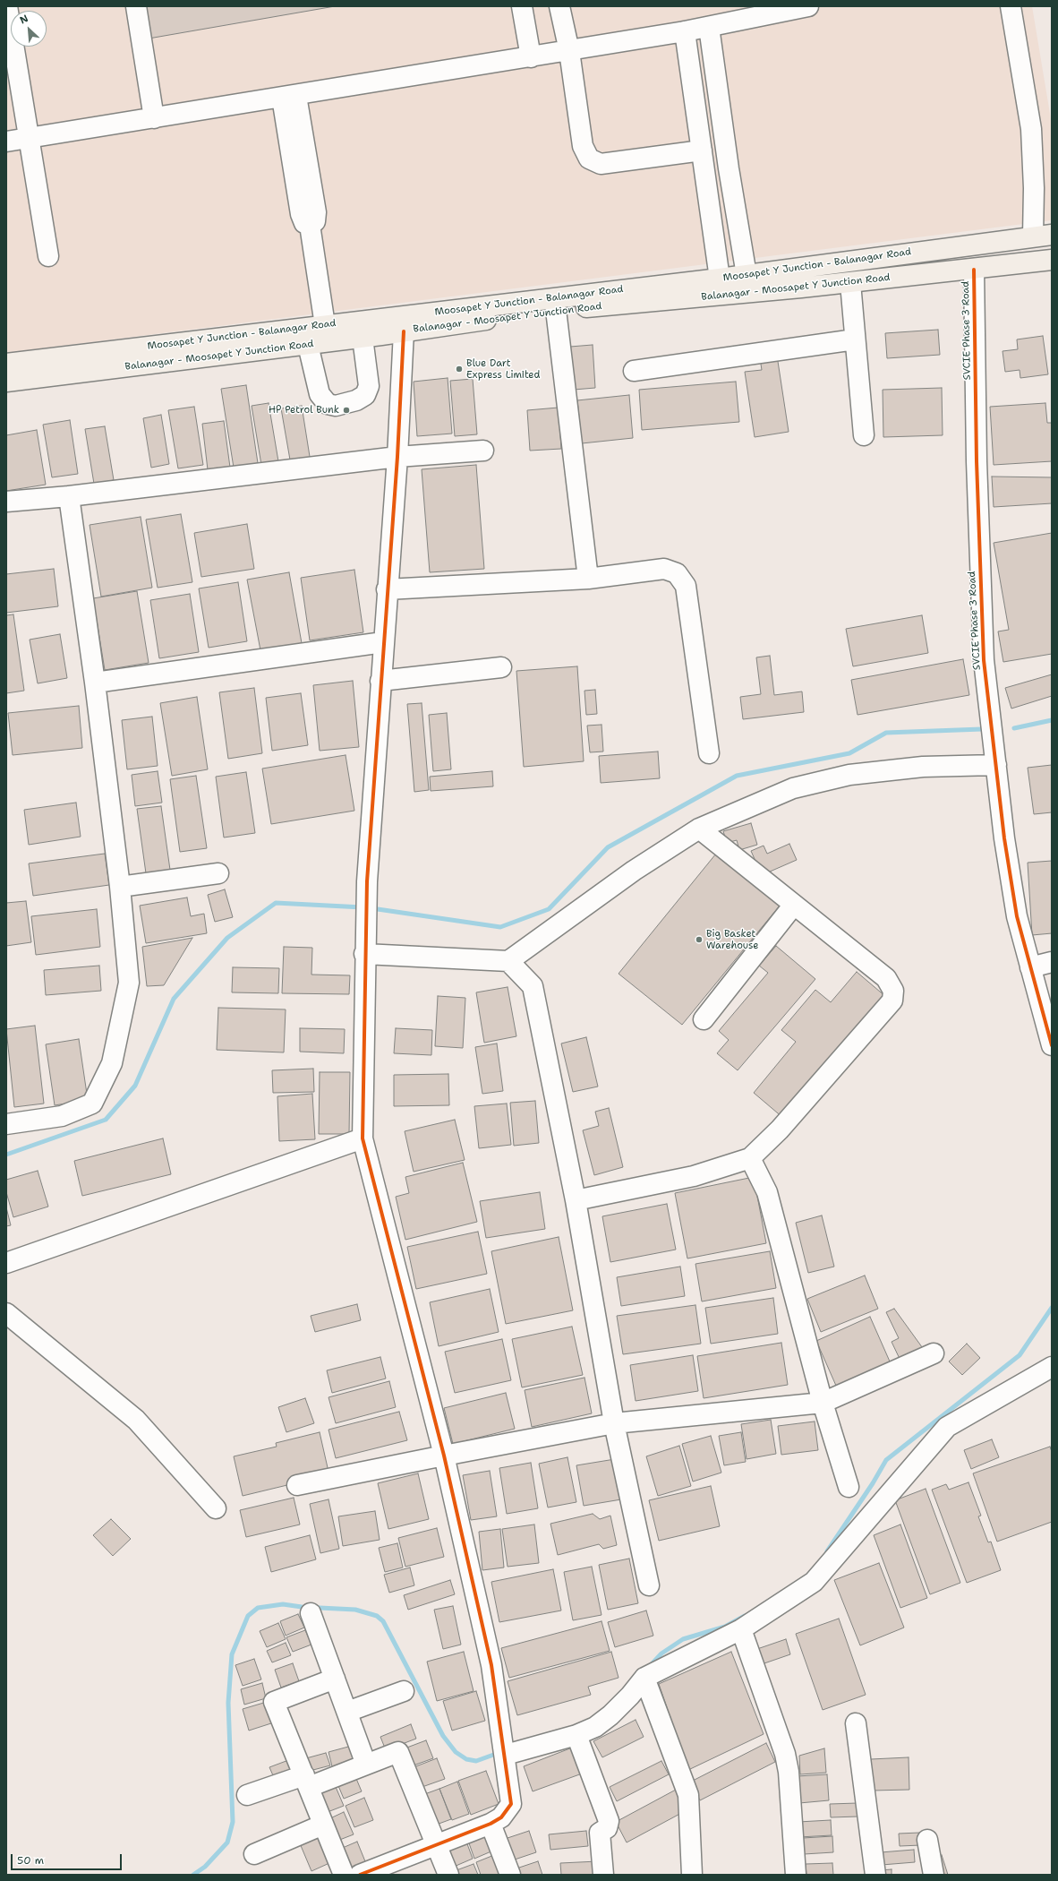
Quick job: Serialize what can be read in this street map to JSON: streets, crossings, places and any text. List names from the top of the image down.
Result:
{
  "streets": {
    "main road": ["Moosapet Y Junction - Balanagar Road", "Balanagar - Moosapet Y Junction Road"],
    "street": ["SVCIE Phase 3 Road"]
  },
  "crossings": [
    ["Balanagar - Moosapet Y Junction Road", "SVCIE Phase 3 Road"]
  ],
  "places": ["Blue Dart Express Limited", "HP Petrol Bunk", "Big Basket Warehouse"],
  "scale_bar": "50 m",
  "north": "top left"
}
